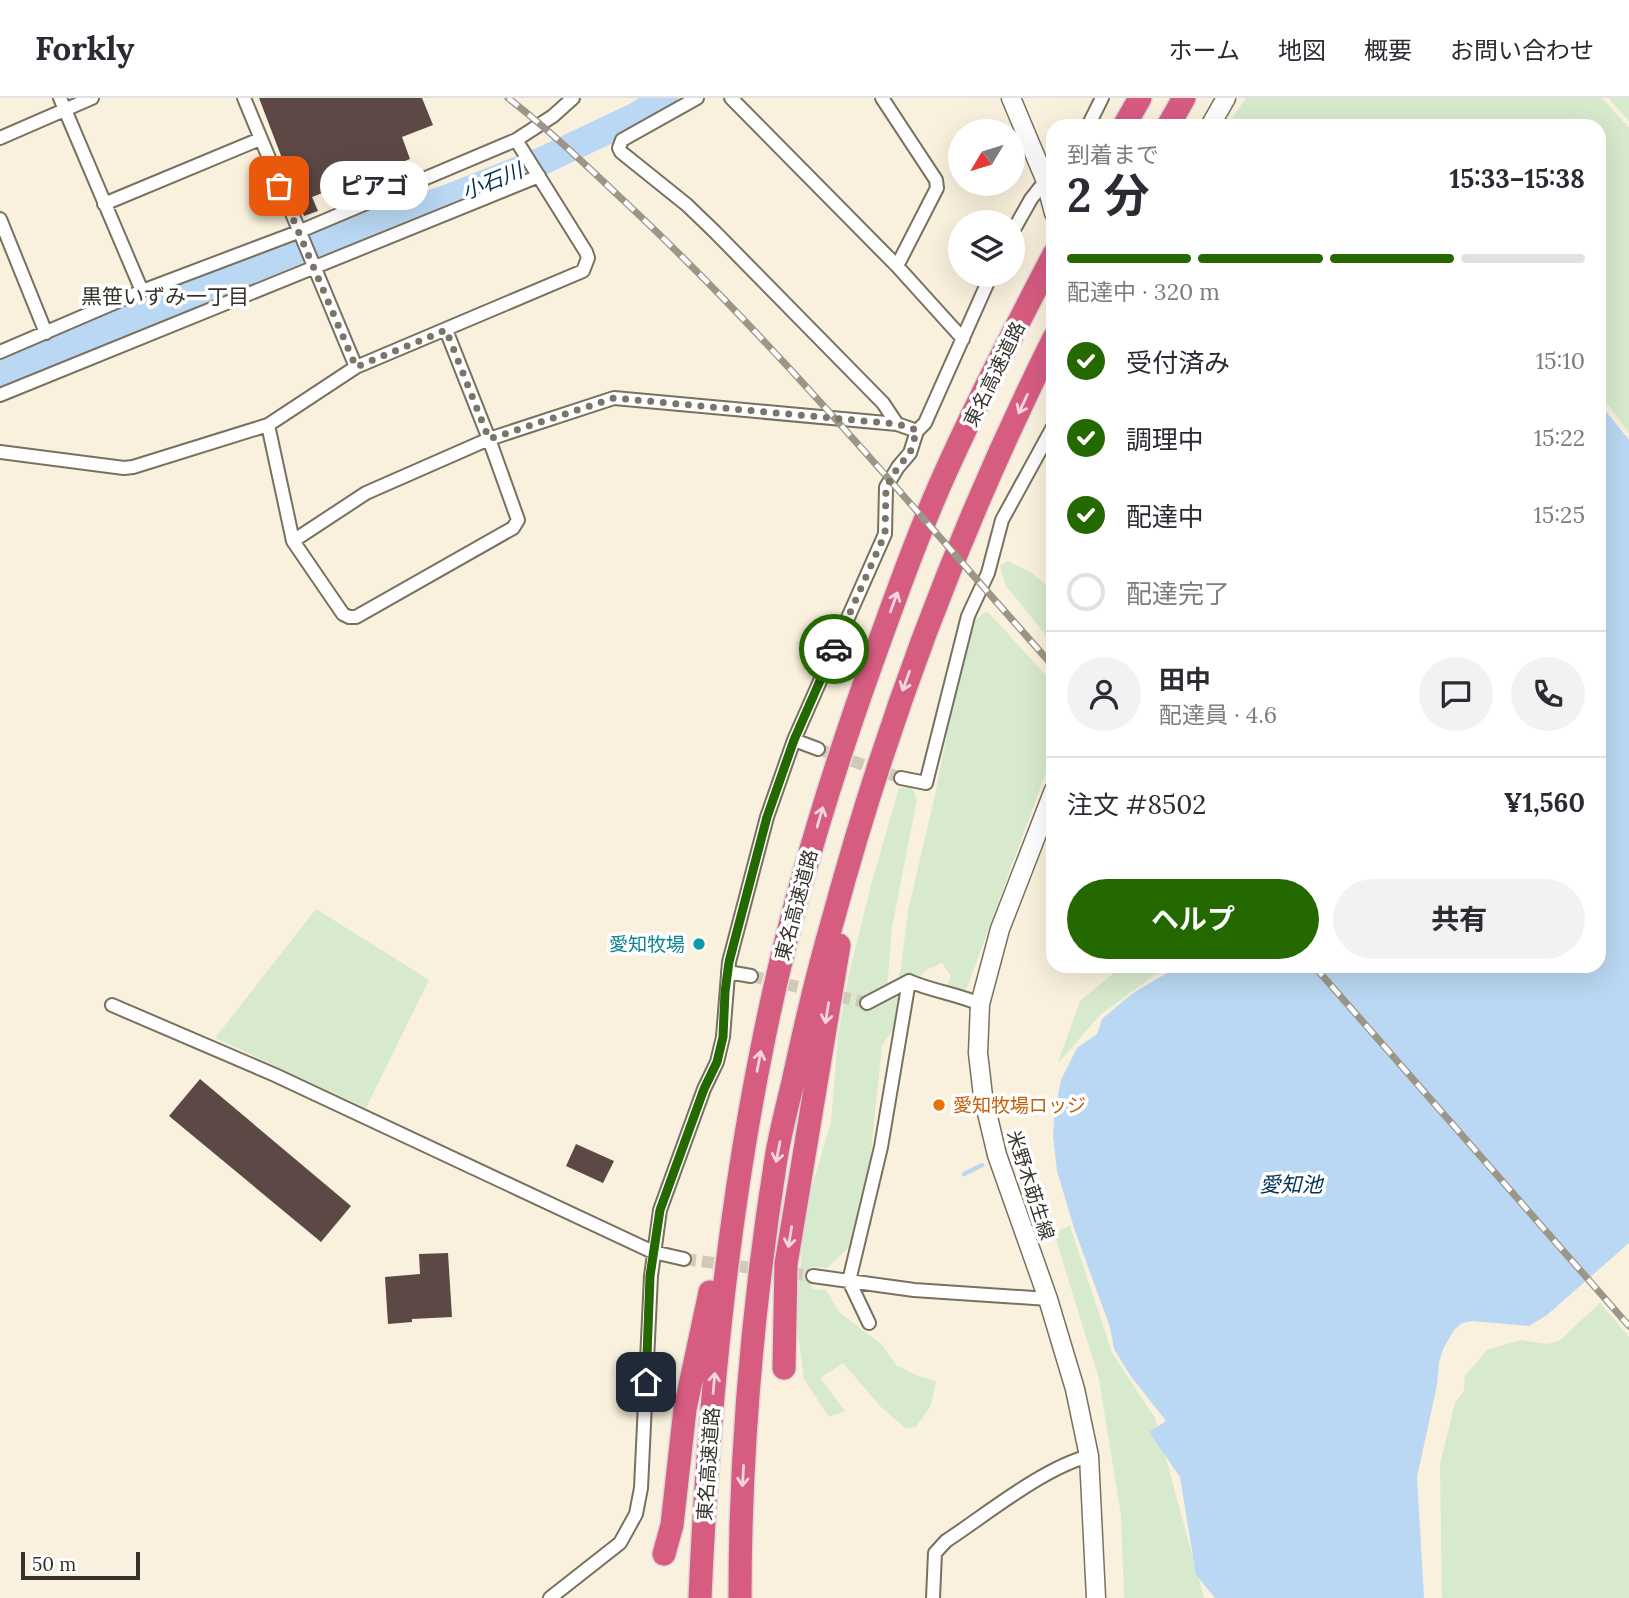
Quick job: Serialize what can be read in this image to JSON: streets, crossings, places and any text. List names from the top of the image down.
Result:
{
  "streets": {
    "highway": ["東名高速道路"],
    "main road": ["米野木莇生線"]
  },
  "districts": ["黒笹いずみ一丁目"],
  "water": ["小石川", "愛知池"],
  "places": ["ピアゴ", "愛知牧場", "愛知牧場ロッジ"],
  "scale_bar": "50 m",
  "north": "bottom left",
  "page": {
    "header": "Forkly",
    "nav": [
      "ホーム",
      "地図",
      "概要",
      "お問い合わせ"
    ],
    "heading": ["2 分", "到着まで", "15:33–15:38"],
    "panel": [
      "田中",
      "配達員 · 4.6",
      "注文 #8502",
      "¥1,560"
    ],
    "bubble": "ピアゴ",
    "bar": "配達中 · 320 m",
    "list": [
      ["受付済み", "15:10"],
      ["調理中", "15:22"],
      ["配達中", "15:25"],
      "配達完了"
    ],
    "buttons": ["ヘルプ", "共有"],
    "scale": "50 m"
  }
}
